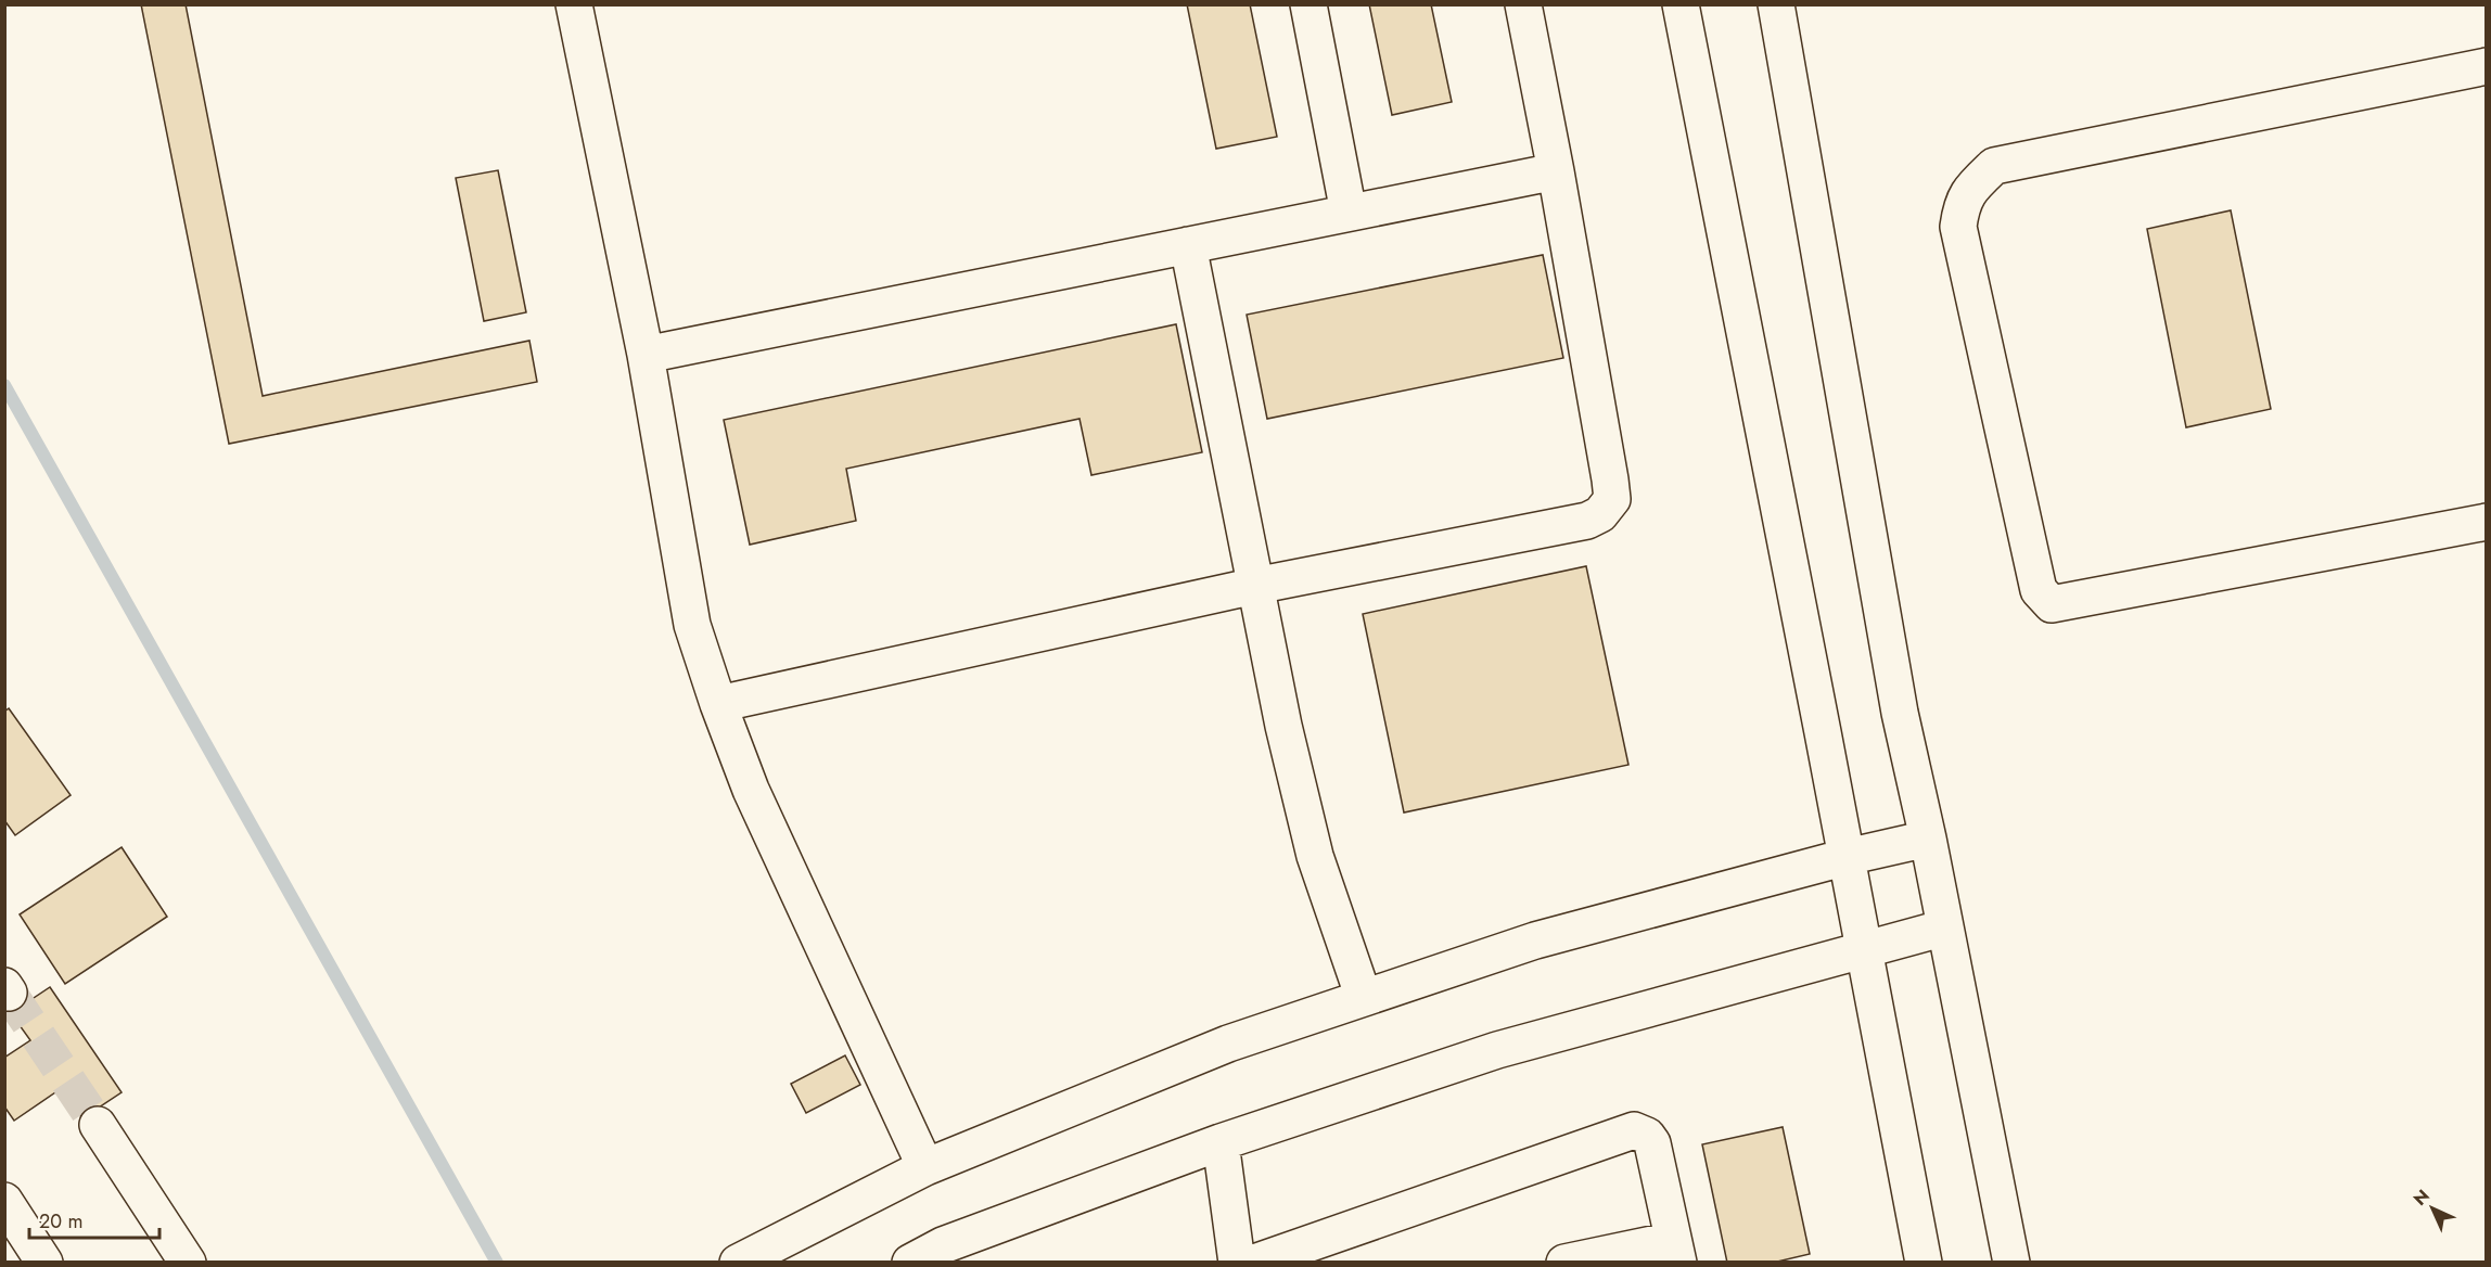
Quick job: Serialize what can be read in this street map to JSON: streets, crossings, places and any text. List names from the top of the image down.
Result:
{
  "scale_bar": "20 m",
  "north": "top left"
}
